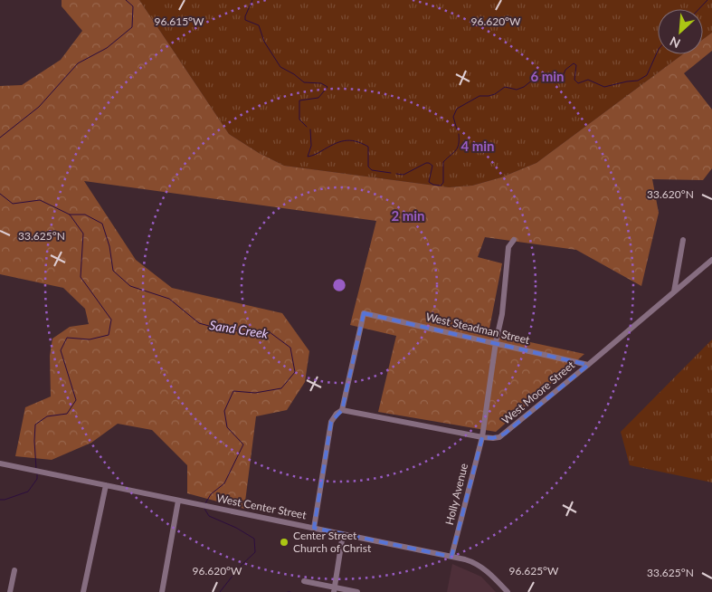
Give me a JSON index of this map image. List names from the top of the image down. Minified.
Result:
{"streets":{"street":["West Steadman Street","West Moore Street","Holly Avenue","West Center Street"]},"crossings":[["West Steadman Street","West Moore Street"],["West Steadman Street","Holly Avenue"],["West Moore Street","Holly Avenue"],["Holly Avenue","West Center Street"]],"water":["Sand Creek"],"places":["Center Street Church of Christ"],"north":"bottom left","coordinates":["96.615°W","96.620°W","33.620°N","33.625°N","96.625°W"],"rings":["6 min","4 min","2 min"]}
